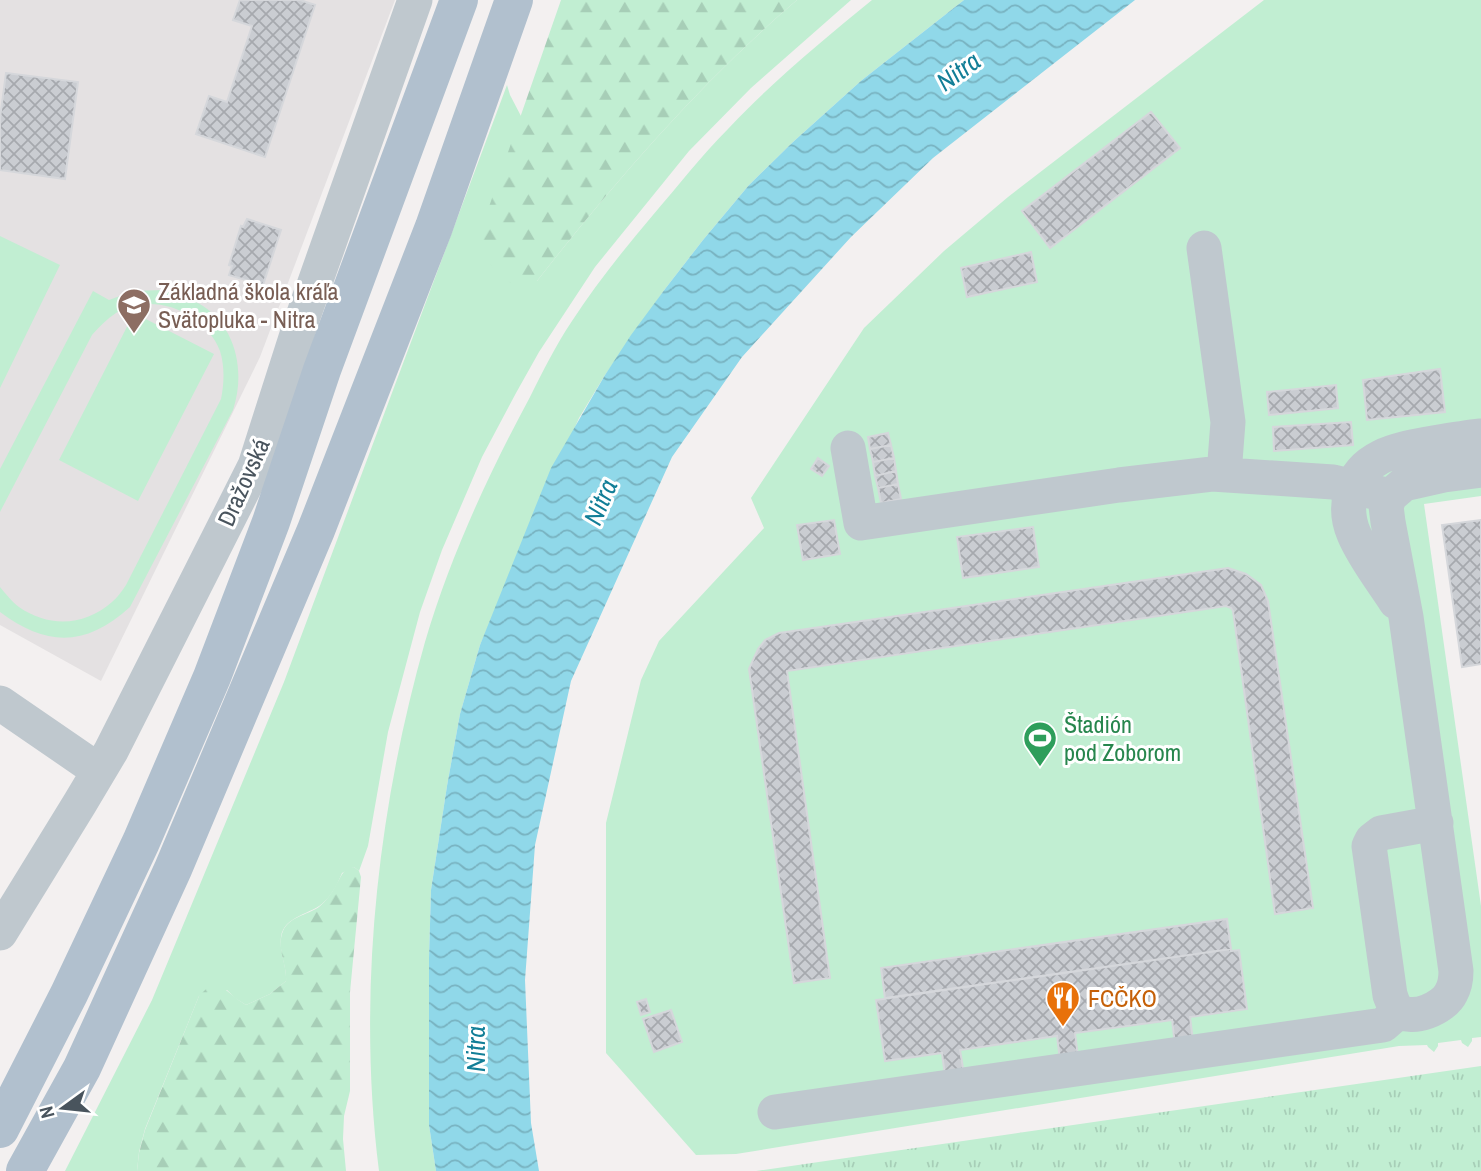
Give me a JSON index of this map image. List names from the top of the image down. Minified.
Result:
{"streets":{"street":["Dražovská"]},"water":["Nitra"],"places":{"school or university":["Základná škola kráľa Svätopluka - Nitra"],"sports":["Štadión pod Zoborom"],"restaurant":["FCČKO"]},"north":"left"}
